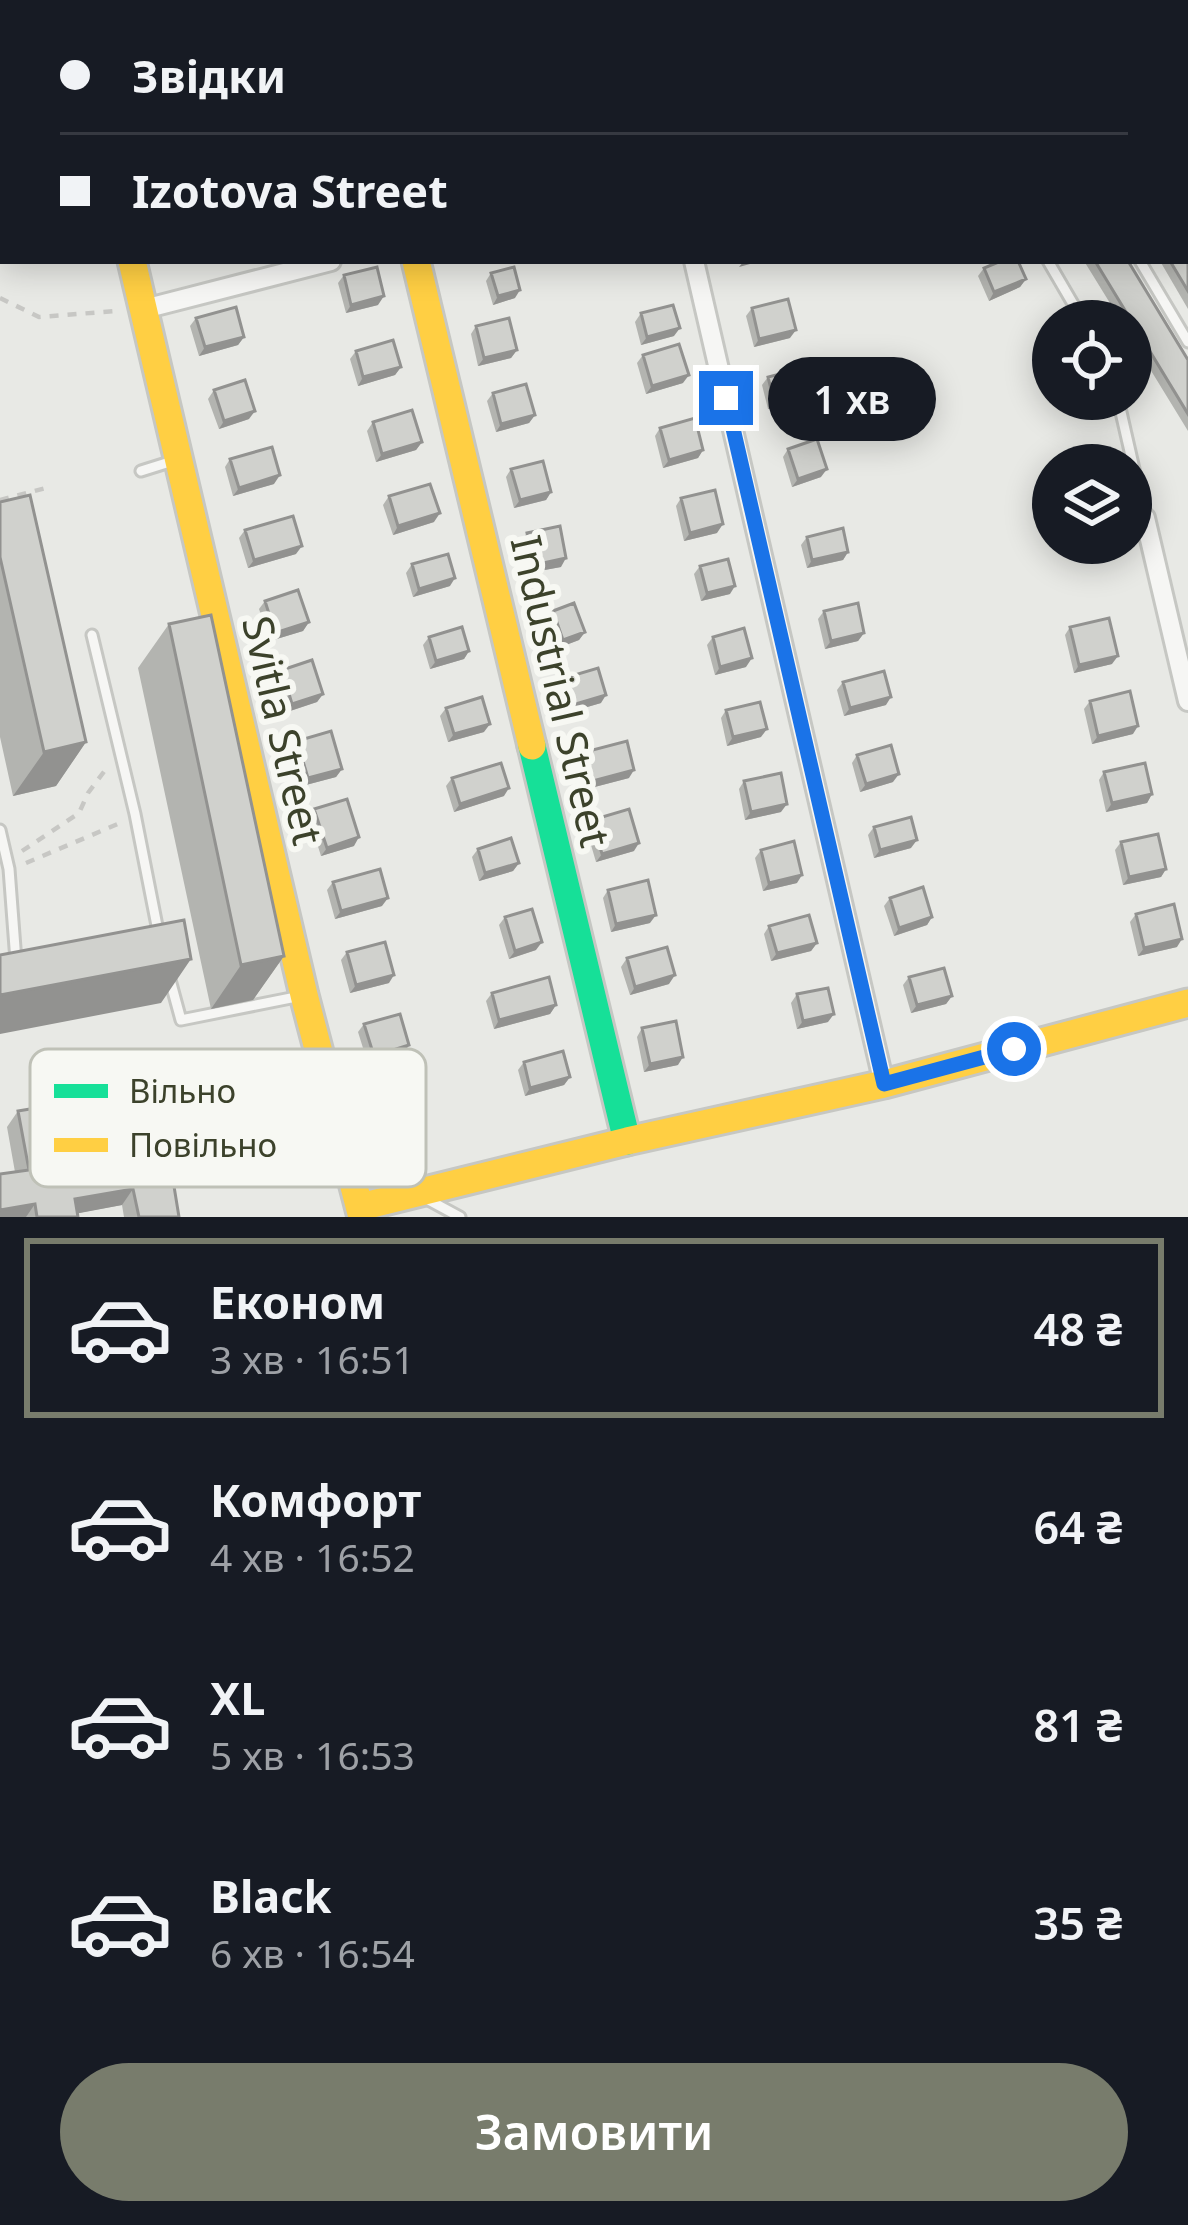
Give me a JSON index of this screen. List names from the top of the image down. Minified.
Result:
{"streets":{"street":["Industrial Street","Svitla Street"]},"legend":["Вільно","Повільно"],"page":{"banner":["Звідки","Izotova Street"],"bubble":"1 хв","list":[{"name":"Економ","note":"3 хв · 16:51","value":"48 ₴"},{"name":"Комфорт","note":"4 хв · 16:52","value":"64 ₴"},{"name":"XL","note":"5 хв · 16:53","value":"81 ₴"},{"name":"Black","note":"6 хв · 16:54","value":"35 ₴"}],"buttons":"Замовити"}}
